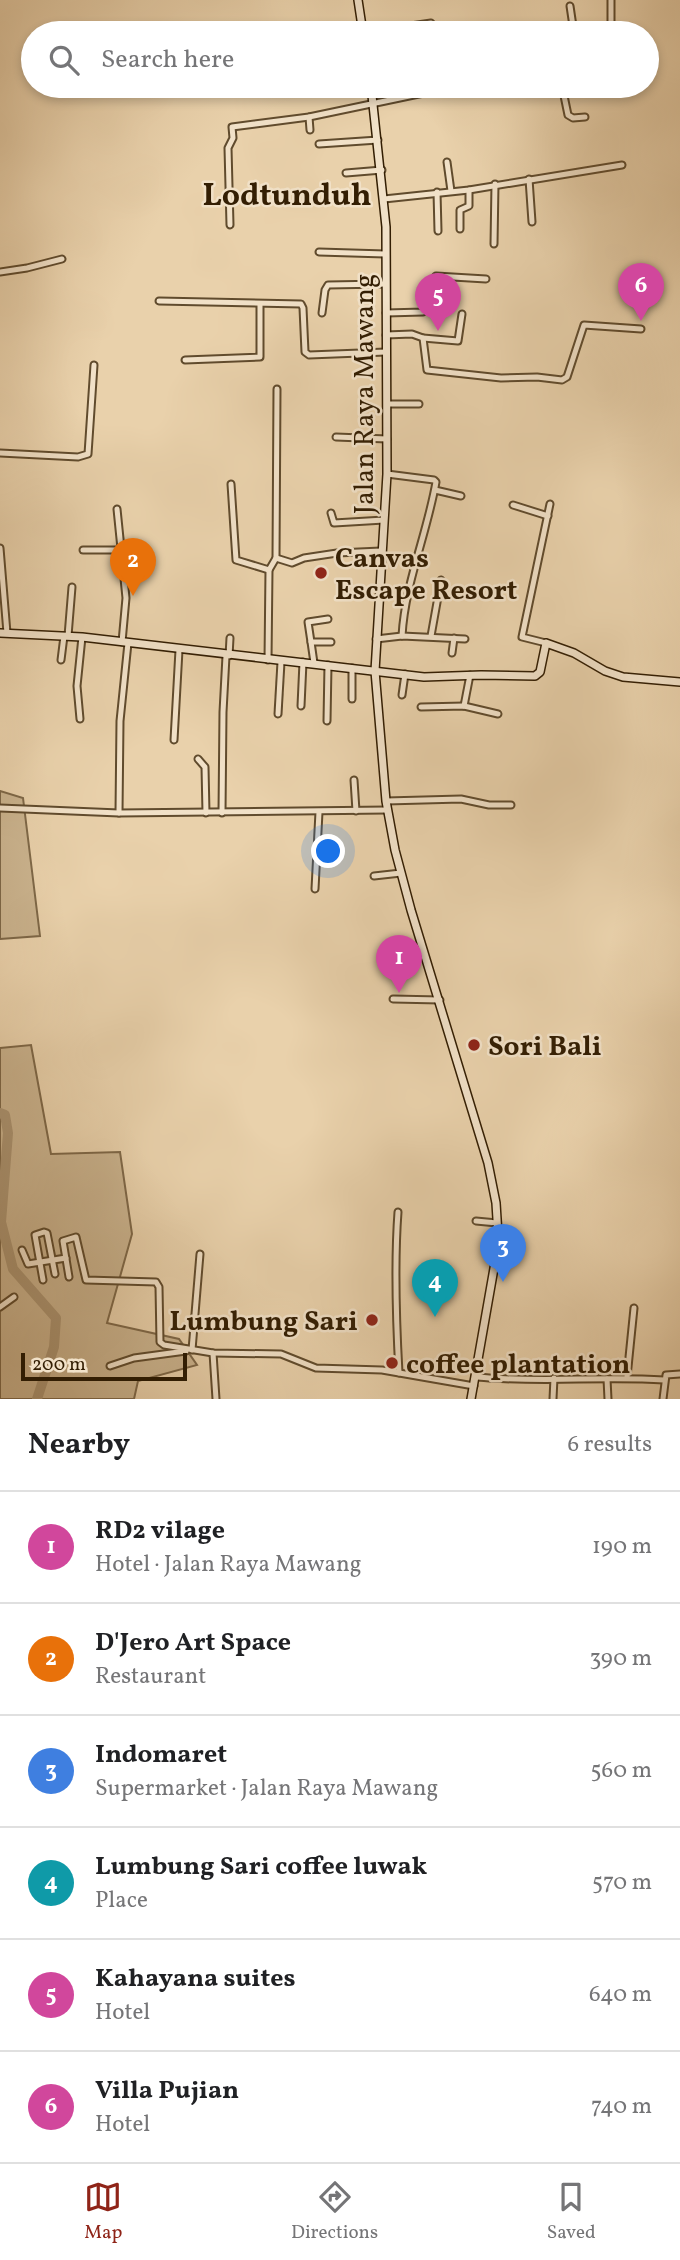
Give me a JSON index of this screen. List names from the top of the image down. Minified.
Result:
{"streets":{"main road":["Jalan Raya Mawang"]},"districts":["Lodtunduh"],"places":["Canvas Escape Resort","Sori Bali","Lumbung Sari","coffee plantation"],"scale_bar":"200 m","page":{"search":"Search here","pins":["6","5","2","1","3","4"],"scale":"200 m","heading":["Nearby","6 results"],"list":[{"mark":"1","name":"RD2 vilage","note":"Hotel · Jalan Raya Mawang","value":"190 m"},{"mark":"2","name":"D'Jero Art Space","note":"Restaurant","value":"390 m"},{"mark":"3","name":"Indomaret","note":"Supermarket · Jalan Raya Mawang","value":"560 m"},{"mark":"4","name":"Lumbung Sari coffee luwak","note":"Place","value":"570 m"},{"mark":"5","name":"Kahayana suites","note":"Hotel","value":"640 m"},{"mark":"6","name":"Villa Pujian","note":"Hotel","value":"740 m"}],"nav":["Map","Directions","Saved"]}}
